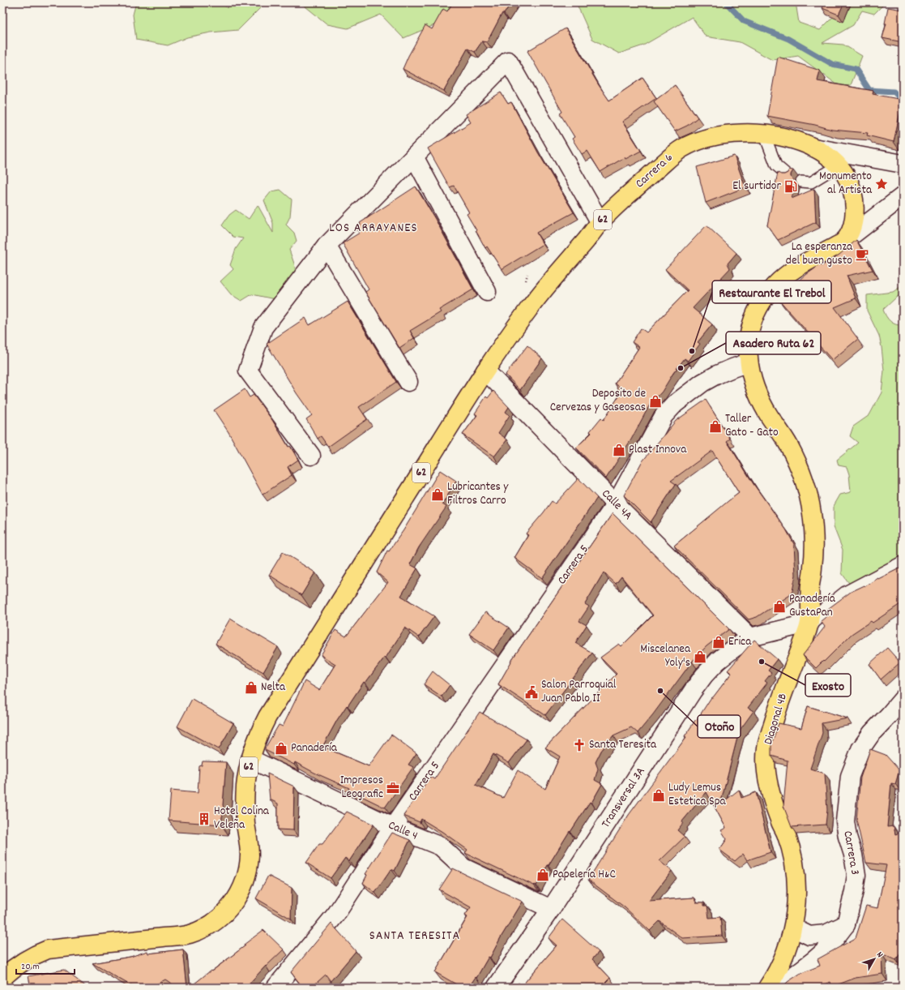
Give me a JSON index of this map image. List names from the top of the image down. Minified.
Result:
{"streets":{"main road":["Carrera 6","62","Diagonal 4B"],"street":["Calle 4A","Carrera 5","Transversal 3A","Calle 4","Carrera 3"]},"crossings":[["Carrera 6","62"],["Carrera 6","Calle 4A"],["62","Calle 4A"],["62","Calle 4"],["Calle 4A","Carrera 5"],["Calle 4A","Transversal 3A"],["Carrera 5","Diagonal 4B"],["Carrera 5","Calle 4"],["Diagonal 4B","Transversal 3A"],["Transversal 3A","Calle 4"]],"districts":["LOS ARRAYANES","SANTA TERESITA"],"places":{"place":["Monumento al Artista"],"fuel station":["El surtidor"],"cafe":["La esperanza del buen gusto"],"other":["Restaurante El Trebol","Asadero Ruta 62","Exosto","Otoño"],"shop":["Deposito de Cervezas y Gaseosas","Taller Gato - Gato","Plast Innova","Lubricantes y Filtros Carro","Panadería GustaPan","Erica","Miscelanea Yoly's","Nelta","Panadería","Ludy Lemus Estetica Spa","Papelería H&C"],"public building":["Salon Parroquial Juan Pablo II"],"church":["Santa Teresita"],"office":["Impresos Leografic"],"building":["Hotel Colina Veleña"]},"scale_bar":"20 m","north":"top right"}
